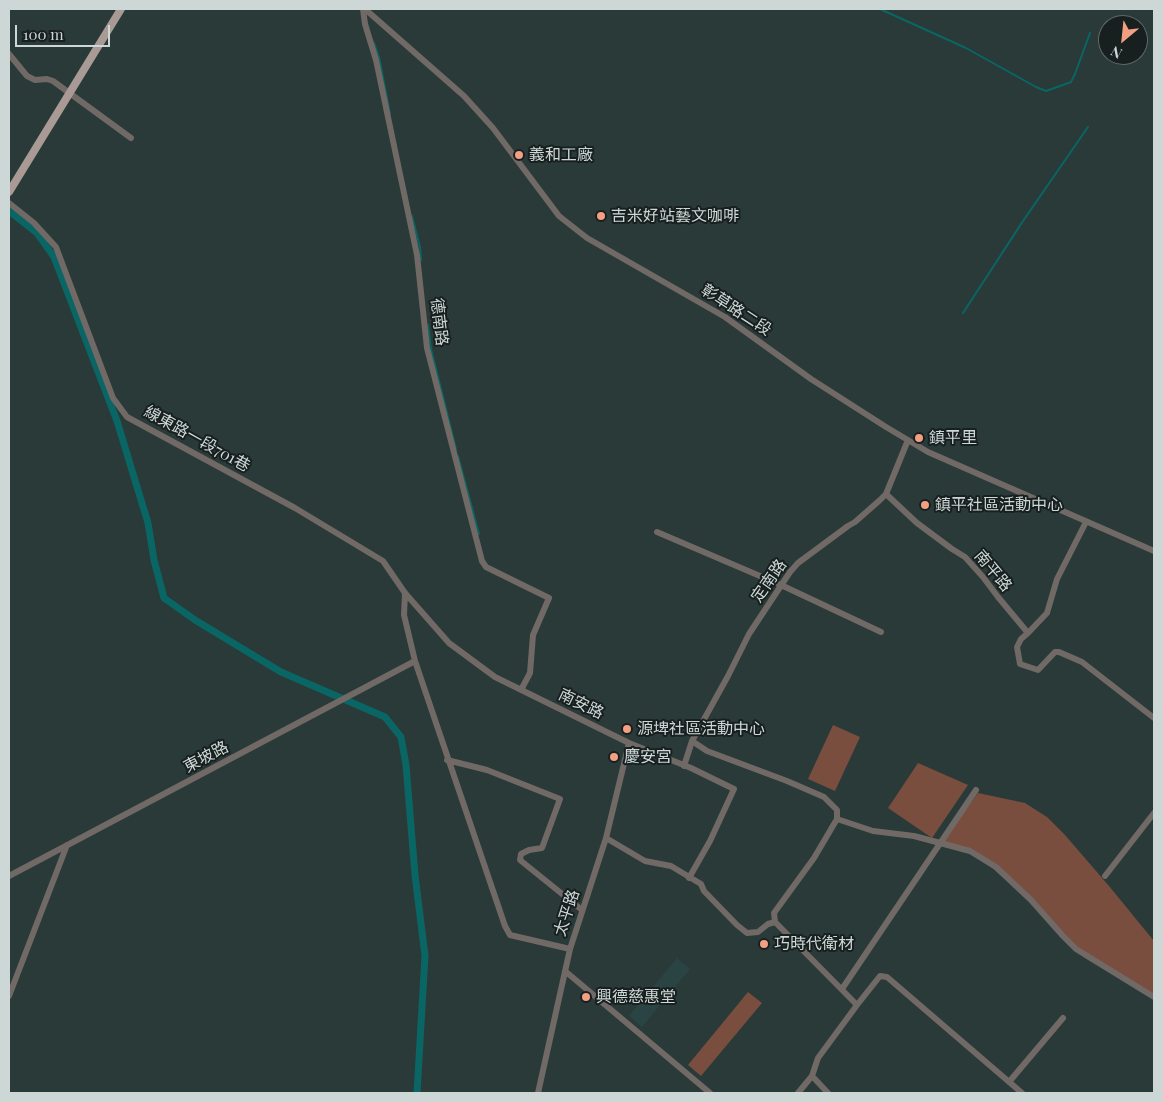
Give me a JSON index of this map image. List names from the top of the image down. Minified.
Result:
{"streets":{"street":["彰草路二段","德南路","線東路一段701巷","南平路","定南路","南安路","東坡路","太平路"]},"crossings":[["彰草路二段","德南路"],["彰草路二段","定南路"],["德南路","線東路一段701巷"],["德南路","南安路"],["線東路一段701巷","南安路"],["南平路","定南路"],["定南路","南安路"],["南安路","太平路"]],"places":["義和工廠","吉米好站藝文咖啡","鎮平里","鎮平社區活動中心","源埤社區活動中心","慶安宮","巧時代衛材","興德慈惠堂"],"scale_bar":"100 m","north":"bottom left"}
